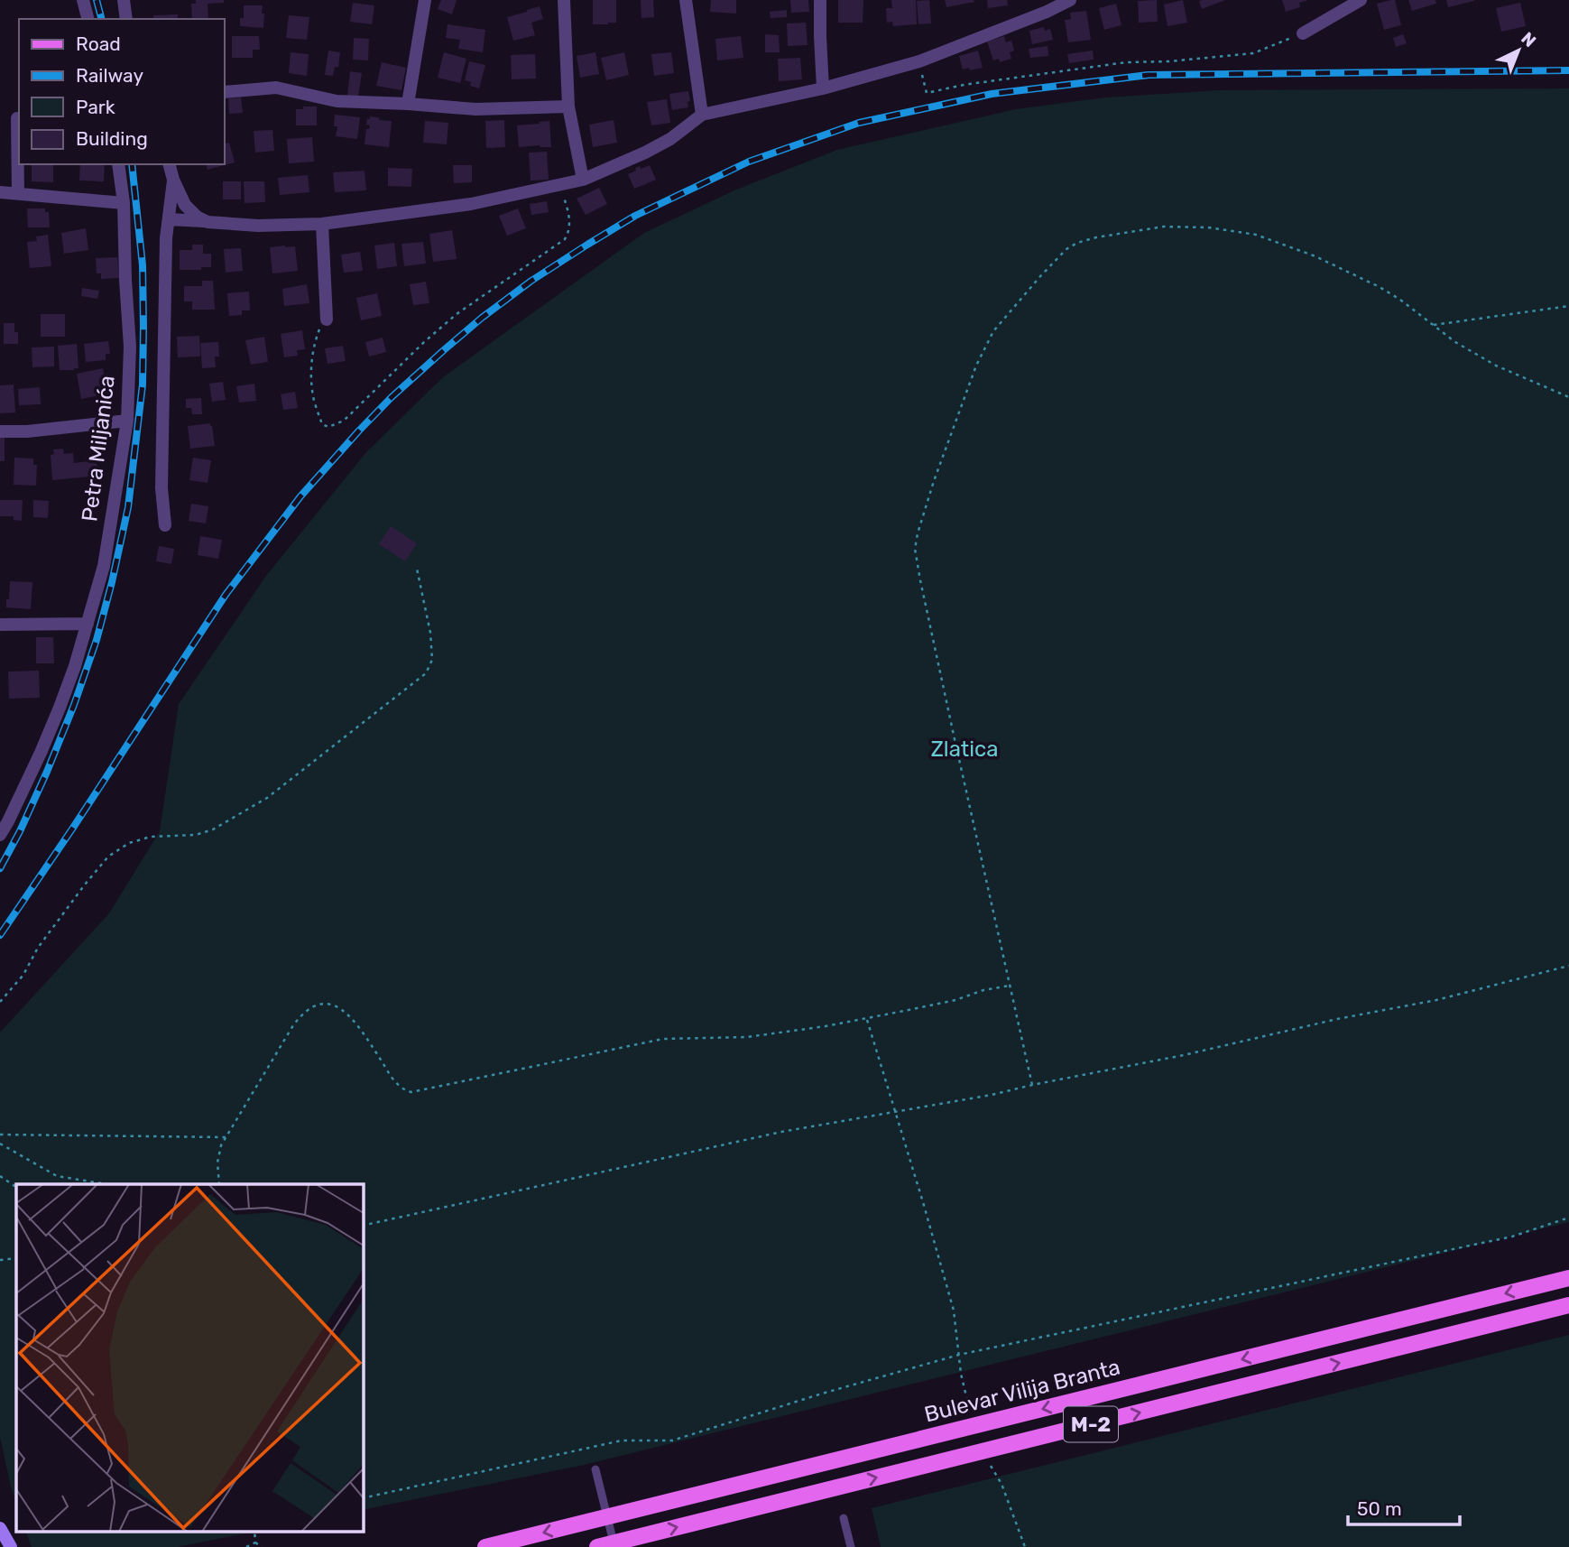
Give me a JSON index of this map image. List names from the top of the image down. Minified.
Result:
{"streets":{"main road":["Bulevar Vilija Branta","M-2"],"street":["Petra Miljanića"]},"parks":["Zlatica"],"legend":["Road","Railway","Park","Building"],"scale_bar":"50 m","north":"top right"}
